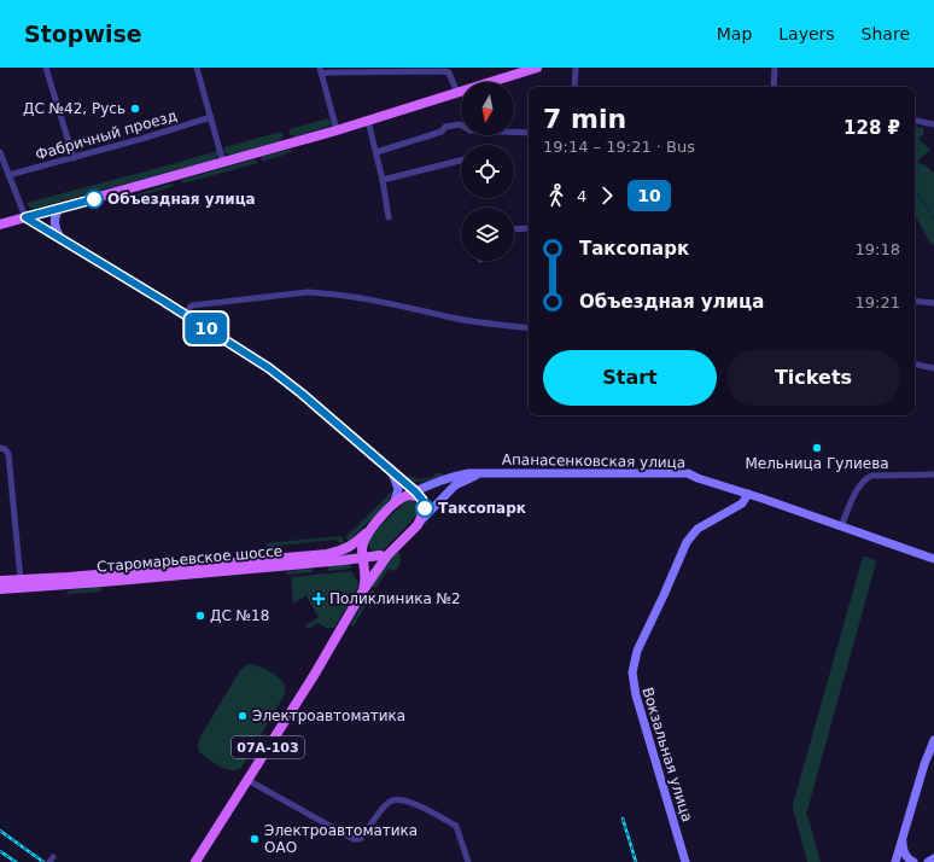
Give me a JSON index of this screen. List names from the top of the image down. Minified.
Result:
{"streets":{"main road":["Апанасенковская улица","Старомарьевское шоссе","07А-103","Вокзальная улица"],"street":["Фабричный проезд"]},"crossings":[["Апанасенковская улица","Вокзальная улица"]],"places":{"other":["ДС №42, Русь","Объездная улица","Мельница Гулиева","Таксопарк","ДС №18","Электроавтоматика","Электроавтоматика ОАО"],"health":["Поликлиника №2"]},"lines":["bus line 10"],"north":"bottom","page":{"header":"Stopwise","nav":["Map","Layers","Share"],"on_map":"10","heading":["7 min","19:14 – 19:21 · Bus","128 ₽"],"legs":["4","10"],"list":[{"name":"Таксопарк","value":"19:18"},{"name":"Объездная улица","value":"19:21"}],"buttons":["Start","Tickets"]}}
